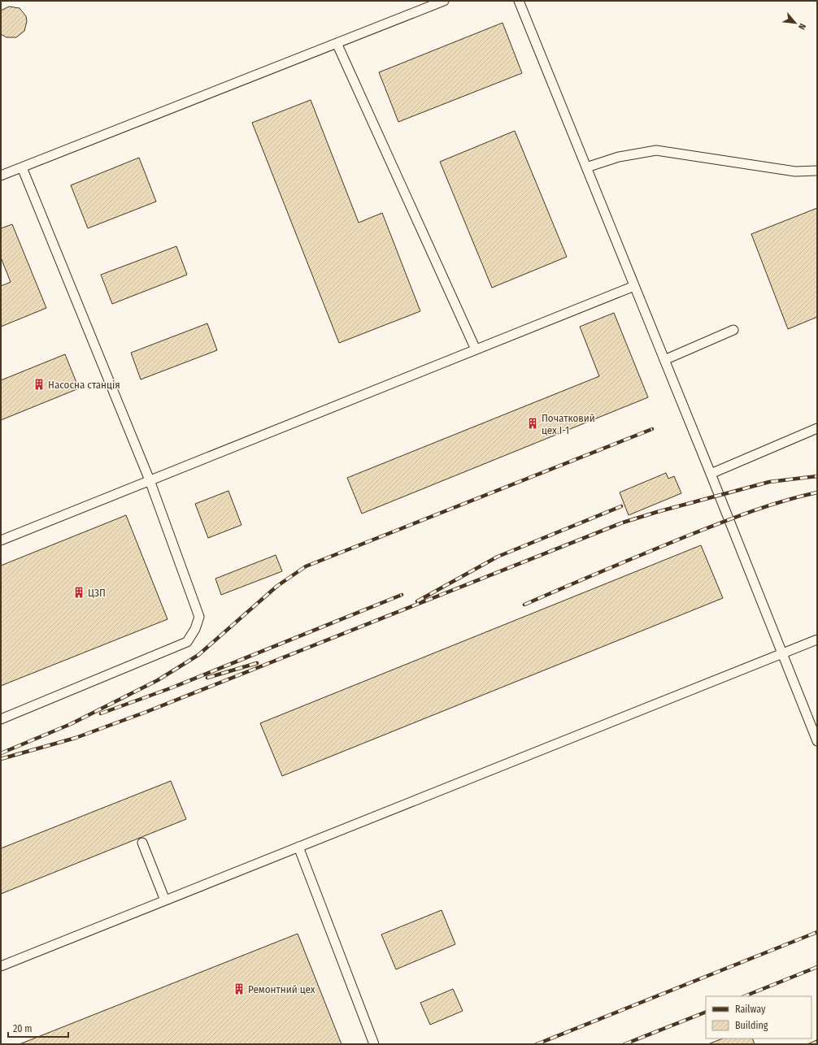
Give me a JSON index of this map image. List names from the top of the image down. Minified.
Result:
{"places":{"building":["Насосна станція","Початковий цех І-1","ЦЗП","Ремонтний цех"]},"legend":["Railway","Building"],"scale_bar":"20 m","north":"bottom right"}
